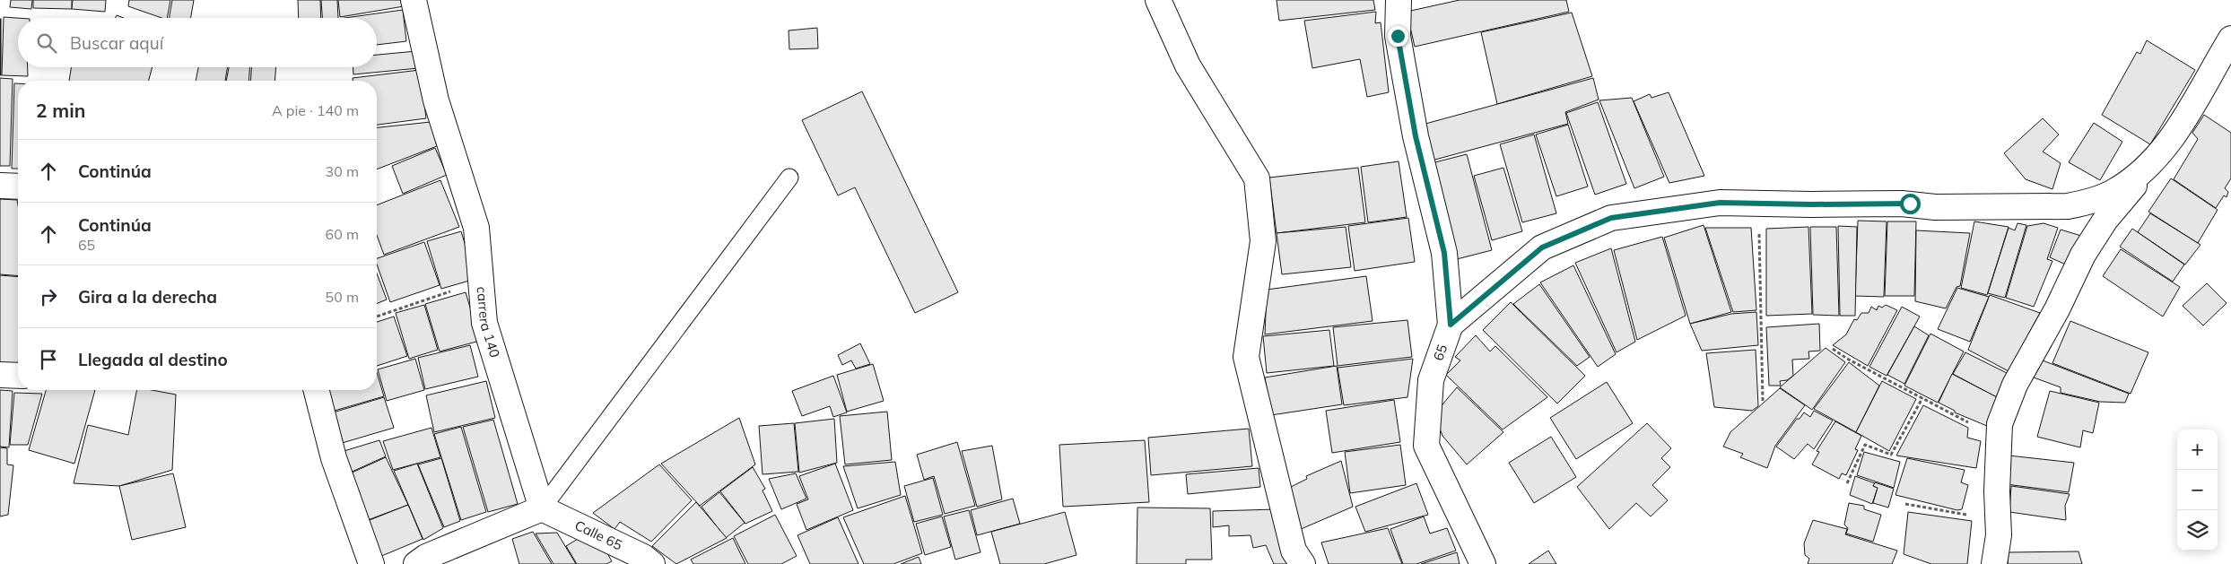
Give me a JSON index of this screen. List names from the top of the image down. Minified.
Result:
{"streets":{"street":["carrera 140","65","Calle 65"]},"crossings":[["carrera 140","Calle 65"]],"page":{"search":"Buscar aquí","heading":["2 min","A pie · 140 m"],"list":[["Continúa","30 m"],["Continúa","65","60 m"],["Gira a la derecha","50 m"],"Llegada al destino"],"map_buttons":["+","−"]}}
